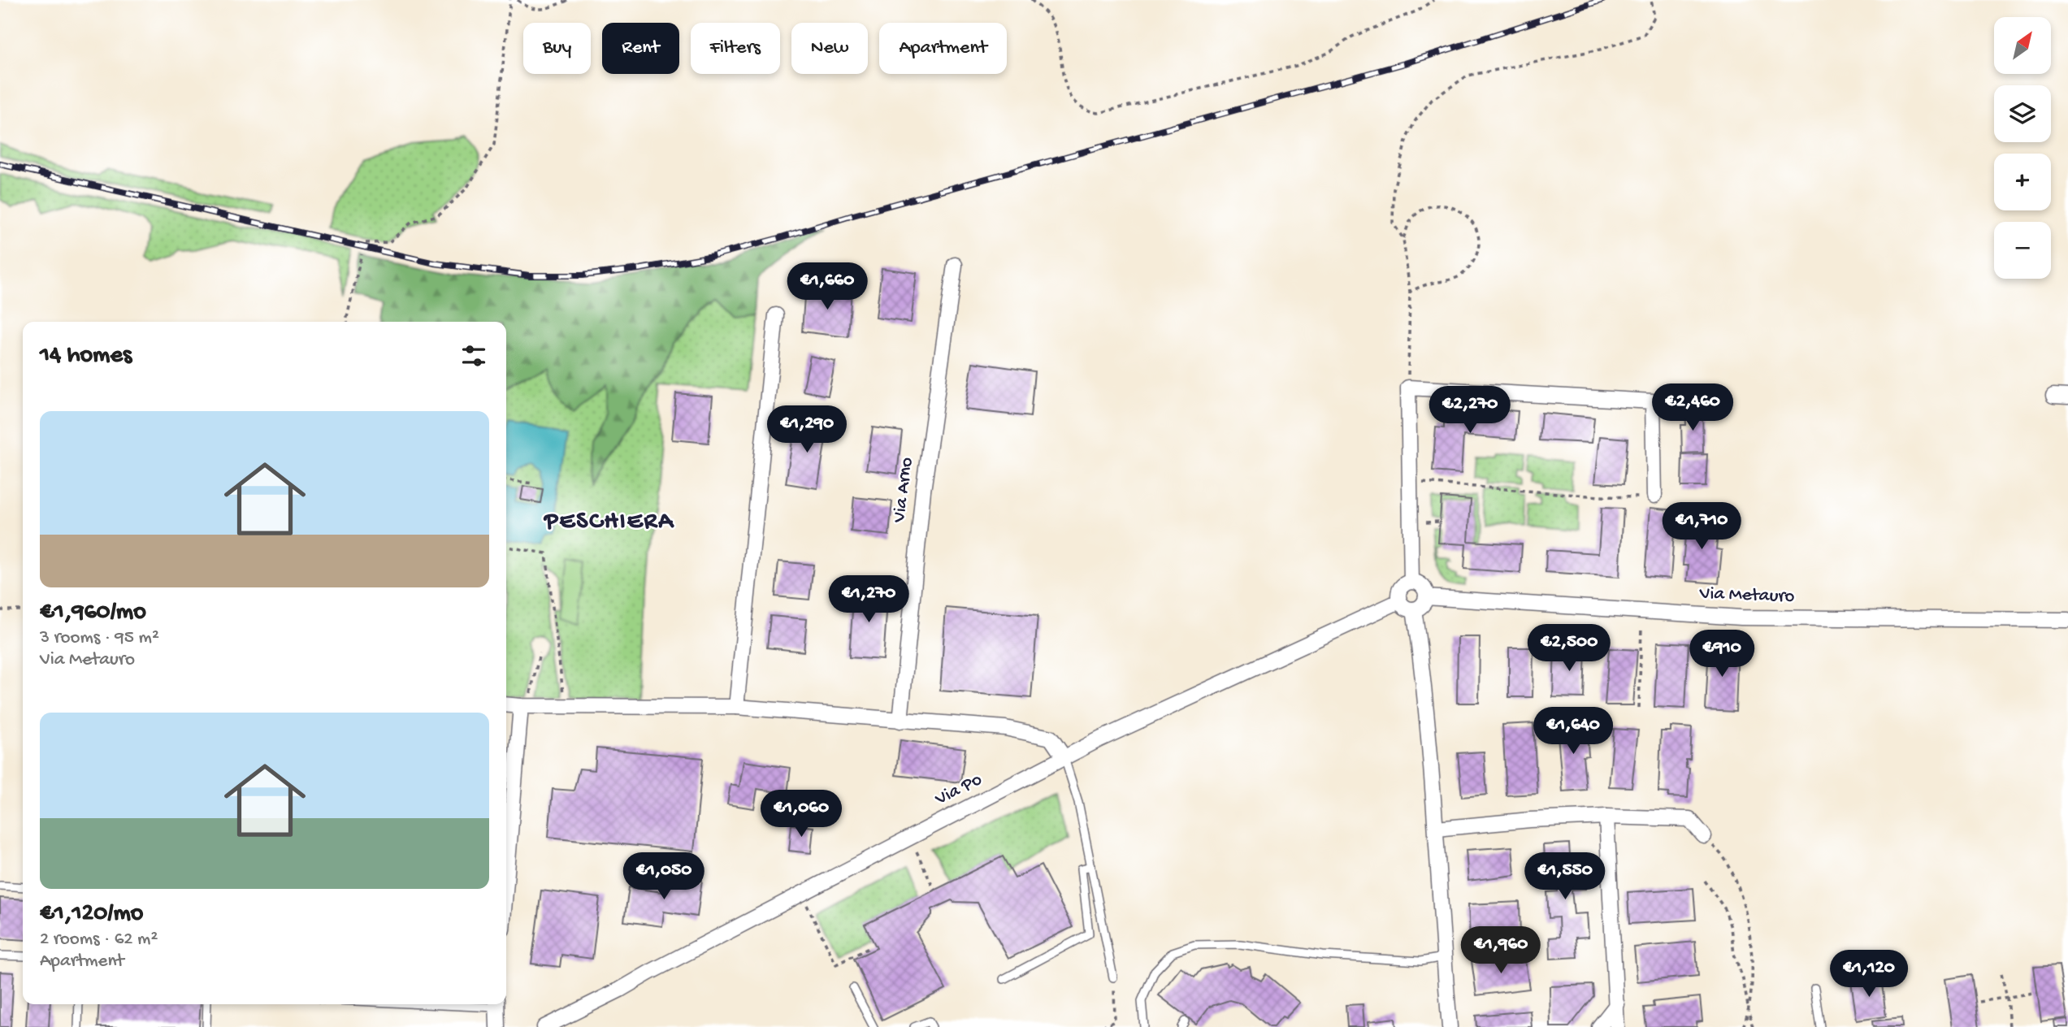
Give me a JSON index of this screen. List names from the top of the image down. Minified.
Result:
{"streets":{"street":["Via Arno","Via Metauro","Via Po"]},"crossings":[["Via Metauro","Via Po"]],"districts":["PESCHIERA"],"north":"top right","page":{"map_buttons":["+","−"],"chip":["Buy","Rent","Filters","New","Apartment"],"price":["€1,660","€2,460","€2,270","€1,290","€1,710","€1,270","€2,500","€910","€1,640","€1,060","€1,050","€1,550","€1,960","€1,120"],"heading":"14 homes","list":[{"name":"€1,960/mo","note":"3 rooms · 95 m² · Via Metauro"},{"name":"€1,120/mo","note":"2 rooms · 62 m² · Apartment"}]}}
